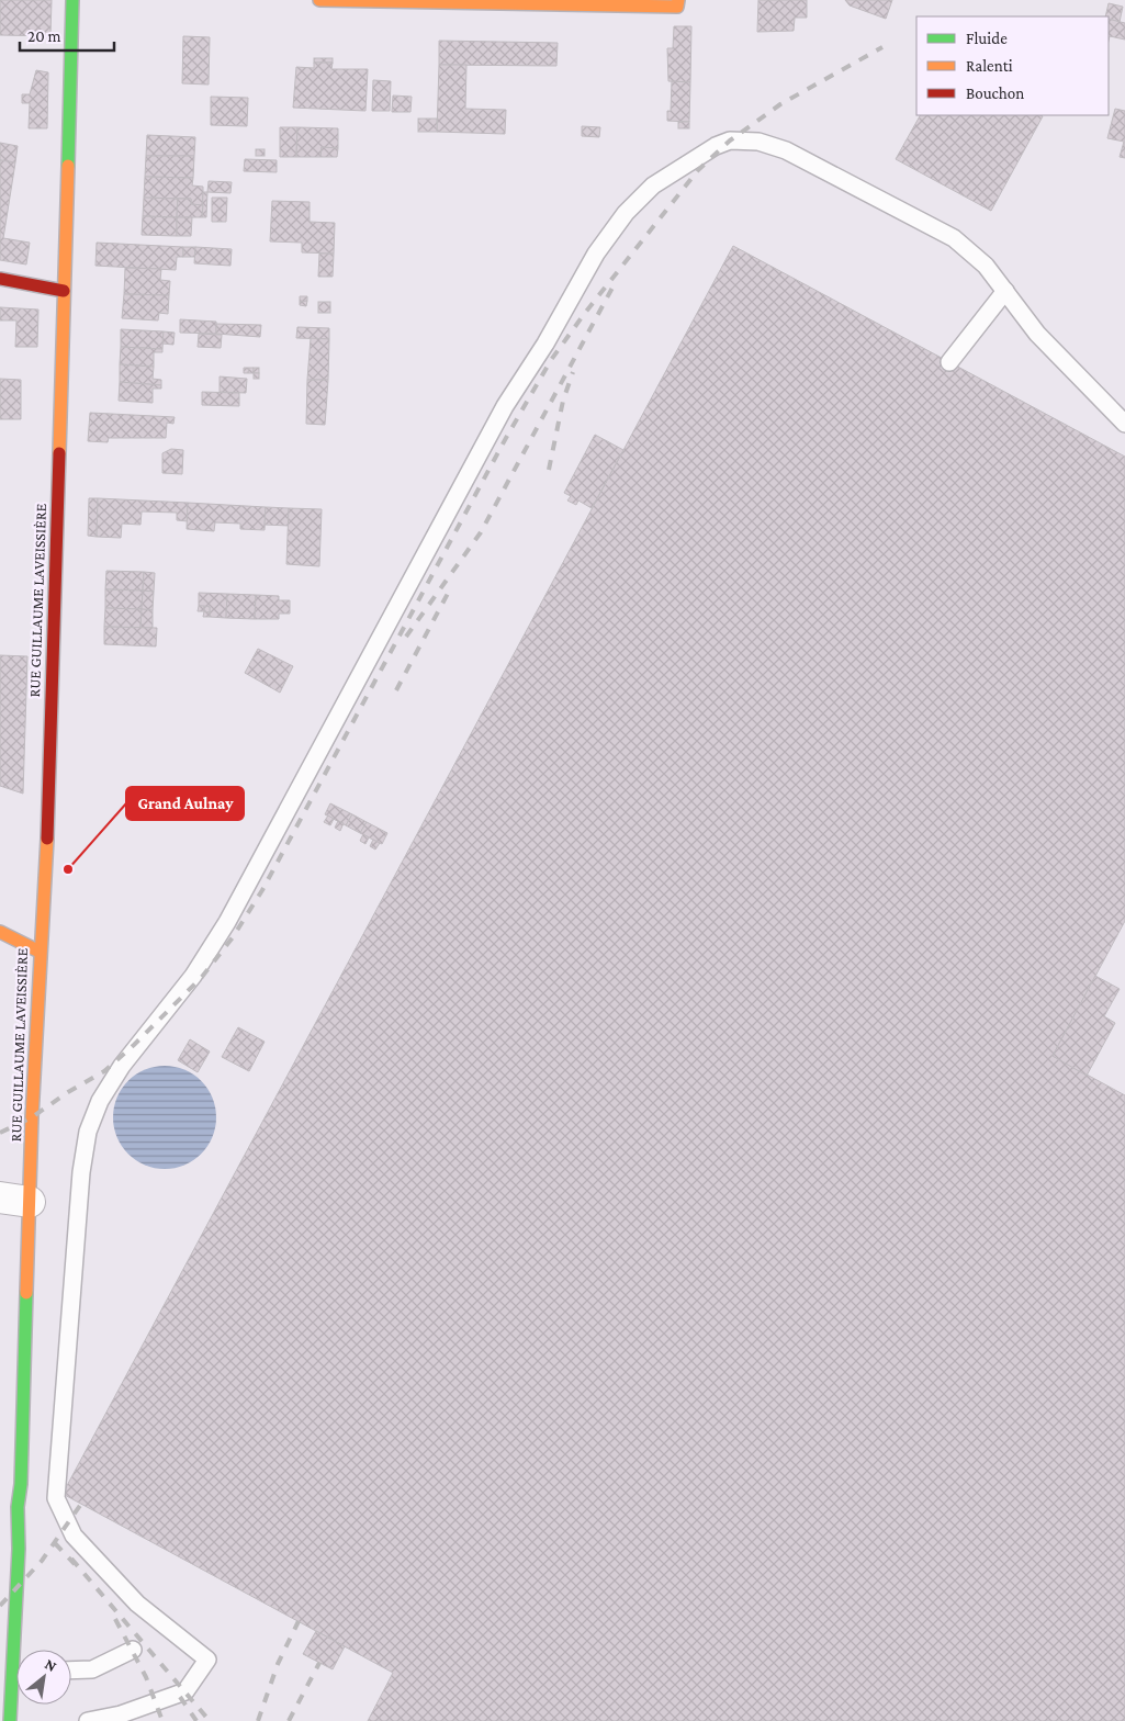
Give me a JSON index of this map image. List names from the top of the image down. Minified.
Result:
{"streets":{"street":["RUE GUILLAUME LAVEISSIÈRE"]},"places":["Grand Aulnay"],"legend":["Fluide","Ralenti","Bouchon"],"scale_bar":"20 m","north":"top right"}
